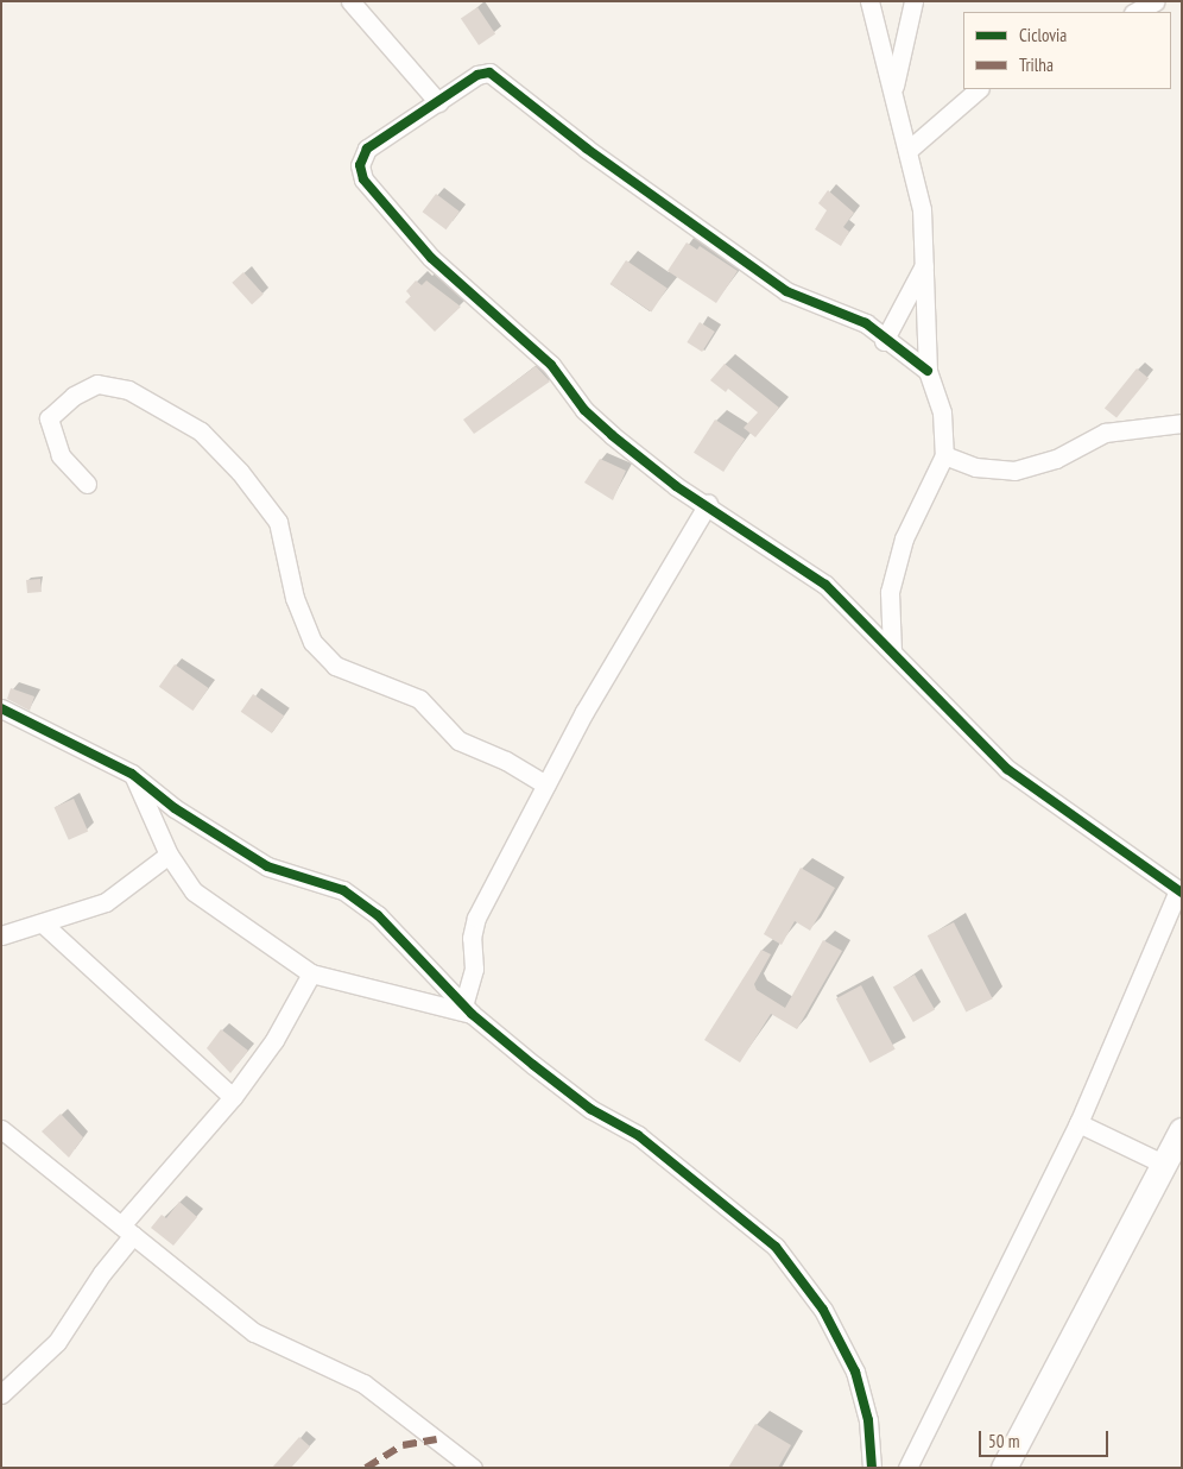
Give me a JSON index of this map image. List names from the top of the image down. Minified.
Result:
{"legend":["Ciclovia","Trilha"],"scale_bar":"50 m"}
